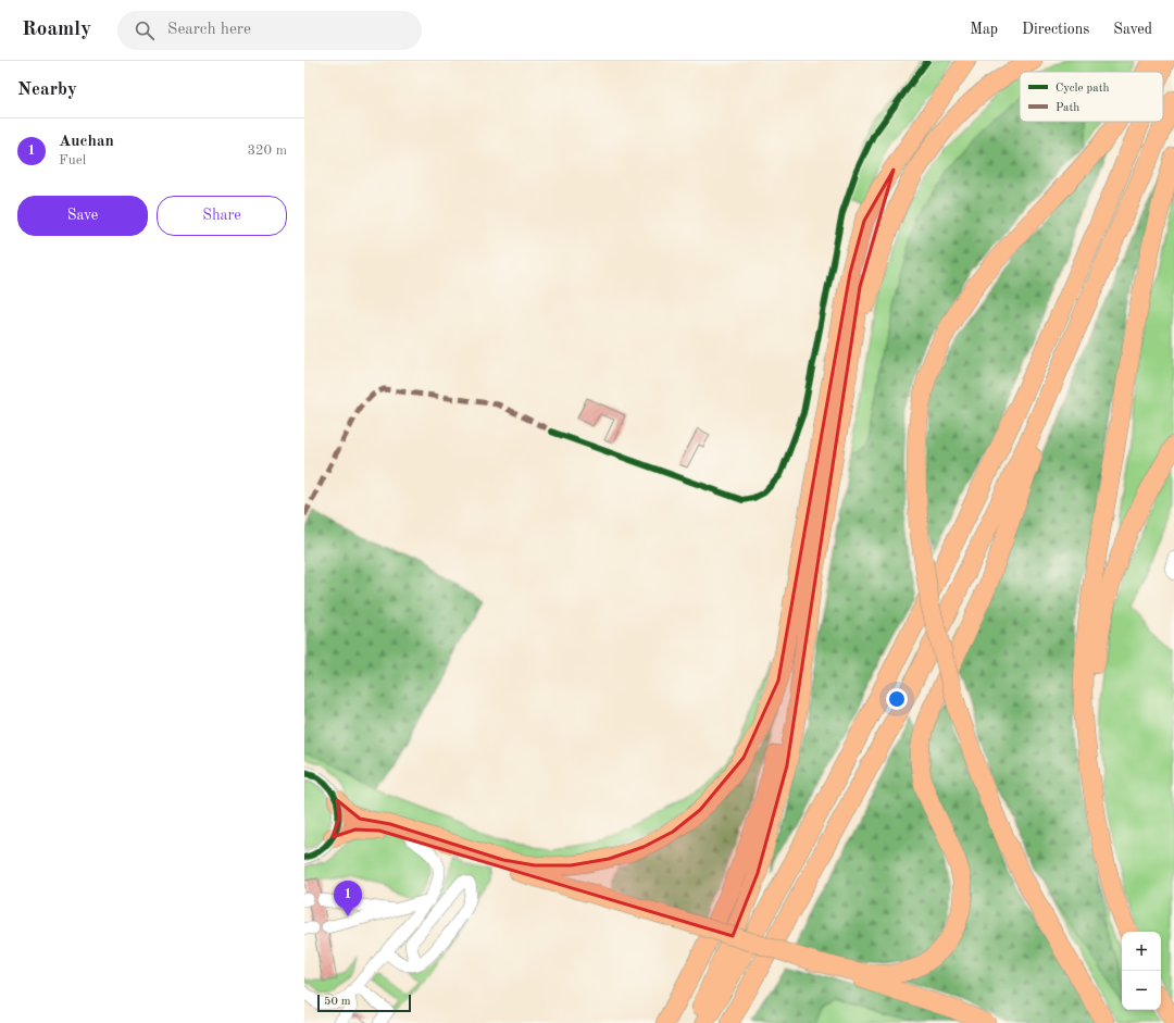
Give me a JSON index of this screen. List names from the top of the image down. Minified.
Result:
{"legend":["Cycle path","Path"],"scale_bar":"50 m","page":{"header":"Roamly","search":"Search here","nav":["Map","Directions","Saved"],"heading":"Nearby","list":[{"mark":"1","name":"Auchan","note":"Fuel","value":"320 m"}],"buttons":["Save","Share"],"pins":"1","map_buttons":["+","−"],"scale":"50 m"}}
